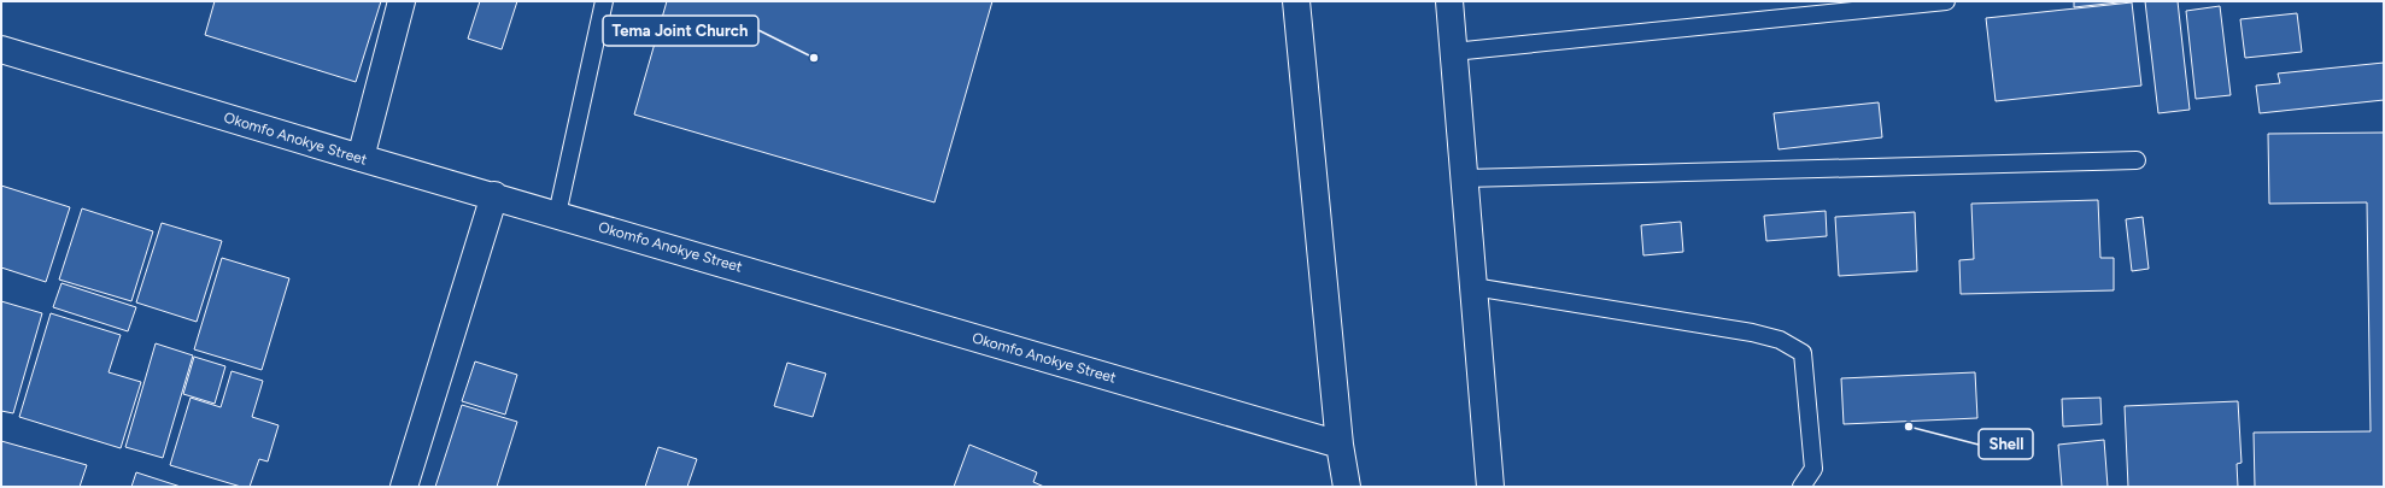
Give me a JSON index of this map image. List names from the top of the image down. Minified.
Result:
{"streets":{"street":["Okomfo Anokye Street"]},"places":["Tema Joint Church","Shell"]}
